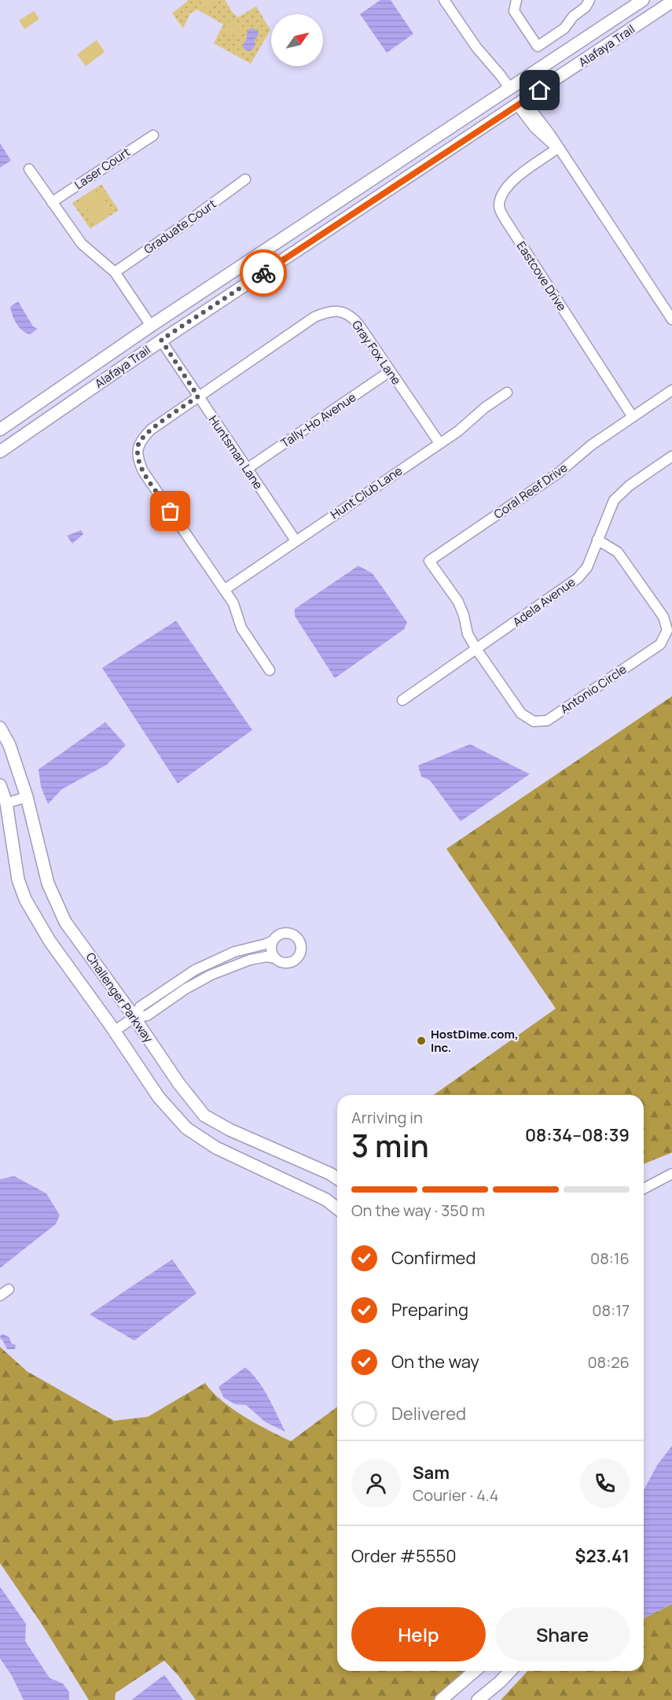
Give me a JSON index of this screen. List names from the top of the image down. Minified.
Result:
{"streets":{"main road":["Alafaya Trail","Challenger Parkway"],"street":["Laser Court","Graduate Court","Eastcove Drive","Gray Fox Lane","Tally-Ho Avenue","Huntsman Lane","Coral Reef Drive","Hunt Club Lane","Adela Avenue","Antonio Circle"]},"crossings":[["Alafaya Trail","Huntsman Lane"],["Eastcove Drive","Coral Reef Drive"],["Gray Fox Lane","Tally-Ho Avenue"],["Gray Fox Lane","Huntsman Lane"],["Gray Fox Lane","Hunt Club Lane"],["Tally-Ho Avenue","Huntsman Lane"],["Huntsman Lane","Hunt Club Lane"],["Coral Reef Drive","Antonio Circle"],["Adela Avenue","Antonio Circle"]],"places":["HostDime.com, Inc."],"north":"top right","page":{"heading":["3 min","Arriving in","08:34–08:39"],"panel":["Sam","Courier · 4.4","Order #5550","$23.41"],"bar":"On the way · 350 m","list":[["Confirmed","08:16"],["Preparing","08:17"],["On the way","08:26"],"Delivered"],"buttons":["Help","Share"]}}
